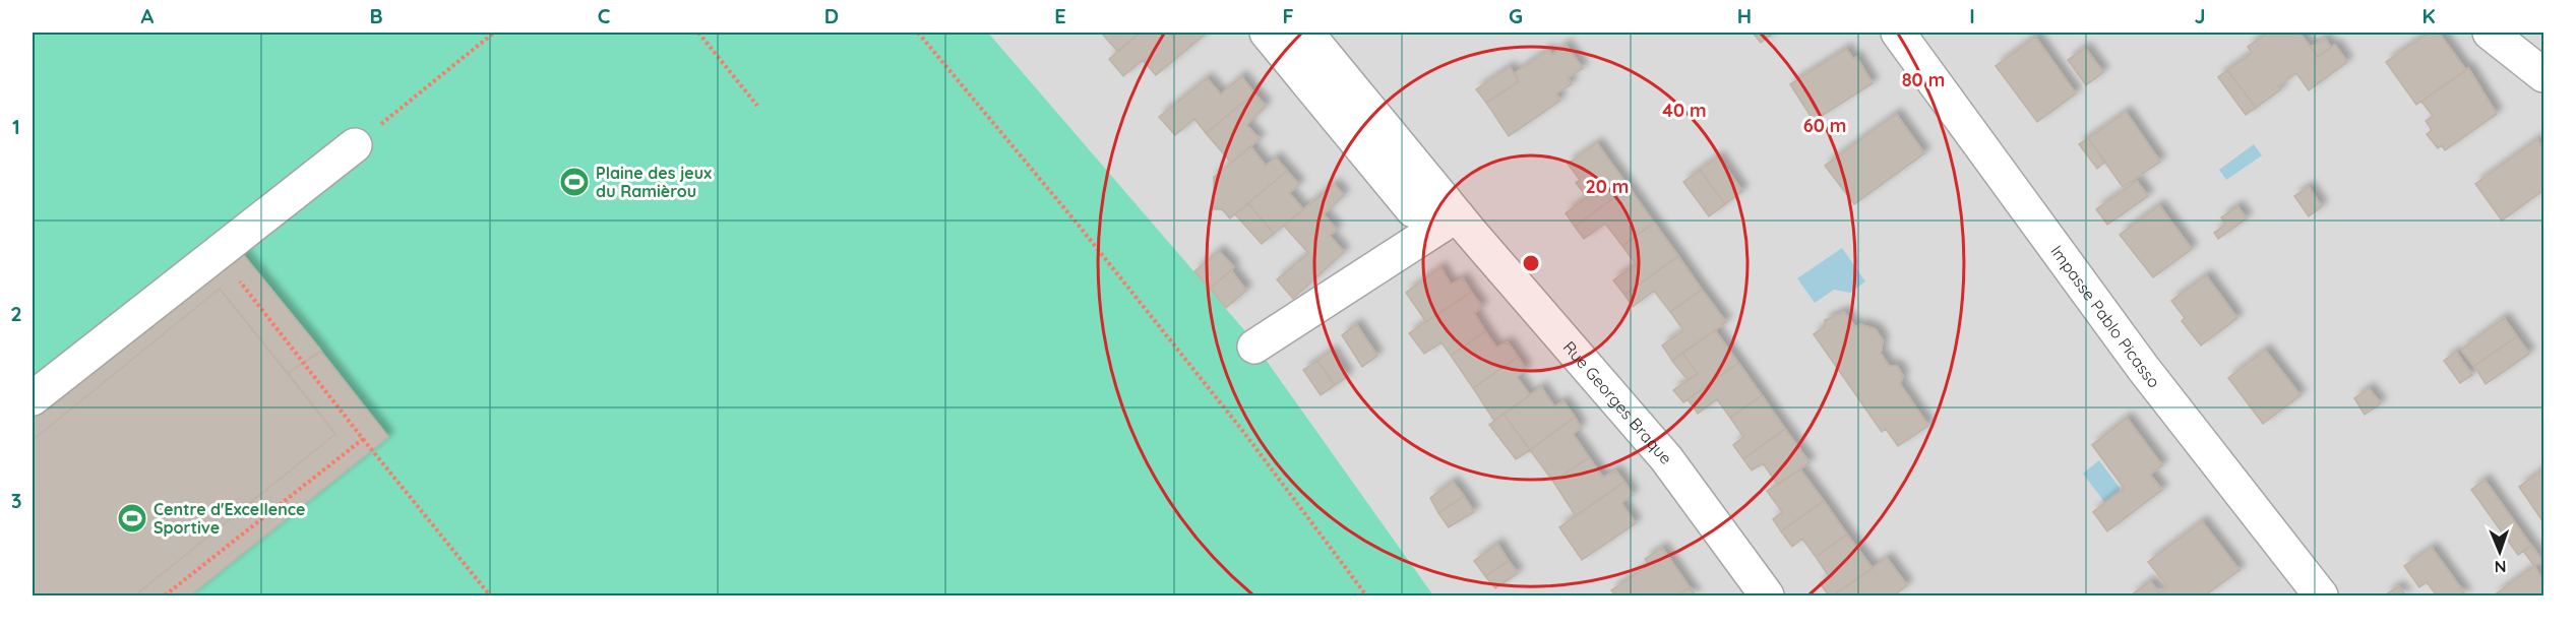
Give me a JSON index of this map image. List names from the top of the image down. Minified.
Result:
{"streets":{"street":["Impasse Pablo Picasso","Rue Georges Braque"]},"places":{"sports":["Plaine des jeux du Ramièrou","Centre d'Excellence Sportive"]},"north":"bottom","grid":{"columns":["A","B","C","D","E","F","G","H","I","J","K"],"rows":["1","2","3"]},"rings":["80 m","40 m","60 m","20 m"]}
